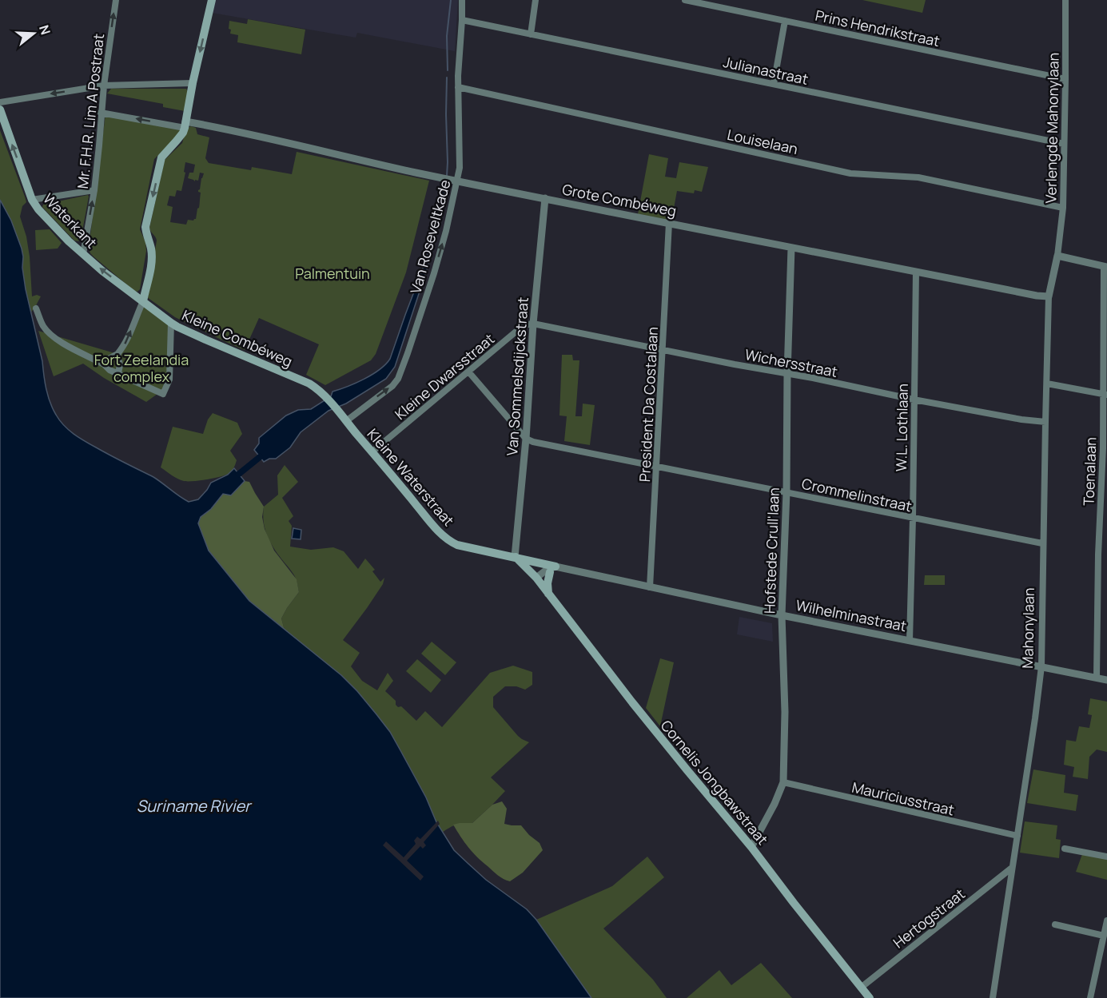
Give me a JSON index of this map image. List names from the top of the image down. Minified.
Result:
{"streets":{"main road":["Waterkant","Kleine Combéweg","Kleine Waterstraat","Cornelis Jongbawstraat"],"street":["Prins Hendrikstraat","Julianastraat","Mr. F.H.R. Lim A Postraat","Verlengde Mahonylaan","Louiselaan","Grote Combéweg","Van Roseveltkade","Wichersstraat","Kleine Dwarsstraat","Van Sommelsdijckstraat","President Da Costalaan","W.L. Lothlaan","Toenalaan","Crommelinstraat","Hofstede Crull'laan","Wilhelminastraat","Mahonylaan","Mauriciusstraat","Hertogstraat"]},"crossings":[["Prins Hendrikstraat","Verlengde Mahonylaan"],["Julianastraat","Verlengde Mahonylaan"],["Julianastraat","Van Roseveltkade"],["Mr. F.H.R. Lim A Postraat","Waterkant"],["Verlengde Mahonylaan","Louiselaan"],["Verlengde Mahonylaan","Mahonylaan"],["Louiselaan","Van Roseveltkade"],["Grote Combéweg","Van Roseveltkade"],["Grote Combéweg","Van Sommelsdijckstraat"],["Grote Combéweg","President Da Costalaan"],["Grote Combéweg","W.L. Lothlaan"],["Grote Combéweg","Hofstede Crull'laan"],["Grote Combéweg","Mahonylaan"],["Waterkant","Kleine Combéweg"],["Van Roseveltkade","Kleine Waterstraat"],["Kleine Combéweg","Kleine Waterstraat"],["Wichersstraat","Kleine Dwarsstraat"],["Wichersstraat","Van Sommelsdijckstraat"],["Wichersstraat","President Da Costalaan"],["Wichersstraat","W.L. Lothlaan"],["Wichersstraat","Hofstede Crull'laan"],["Wichersstraat","Mahonylaan"],["Kleine Dwarsstraat","Van Sommelsdijckstraat"],["Kleine Dwarsstraat","Kleine Waterstraat"],["Van Sommelsdijckstraat","Kleine Waterstraat"],["Van Sommelsdijckstraat","Crommelinstraat"],["President Da Costalaan","Crommelinstraat"],["President Da Costalaan","Wilhelminastraat"],["W.L. Lothlaan","Crommelinstraat"],["W.L. Lothlaan","Wilhelminastraat"],["Toenalaan","Wilhelminastraat"],["Kleine Waterstraat","Wilhelminastraat"],["Crommelinstraat","Hofstede Crull'laan"],["Crommelinstraat","Mahonylaan"],["Hofstede Crull'laan","Wilhelminastraat"],["Hofstede Crull'laan","Cornelis Jongbawstraat"],["Hofstede Crull'laan","Mauriciusstraat"],["Wilhelminastraat","Mahonylaan"],["Mahonylaan","Mauriciusstraat"],["Mahonylaan","Hertogstraat"],["Cornelis Jongbawstraat","Hertogstraat"]],"one_way":["Mr. F.H.R. Lim A Postraat","Waterkant","Van Roseveltkade"],"water":["Suriname Rivier"],"parks":["Palmentuin","Fort Zeelandia complex"],"north":"right"}
